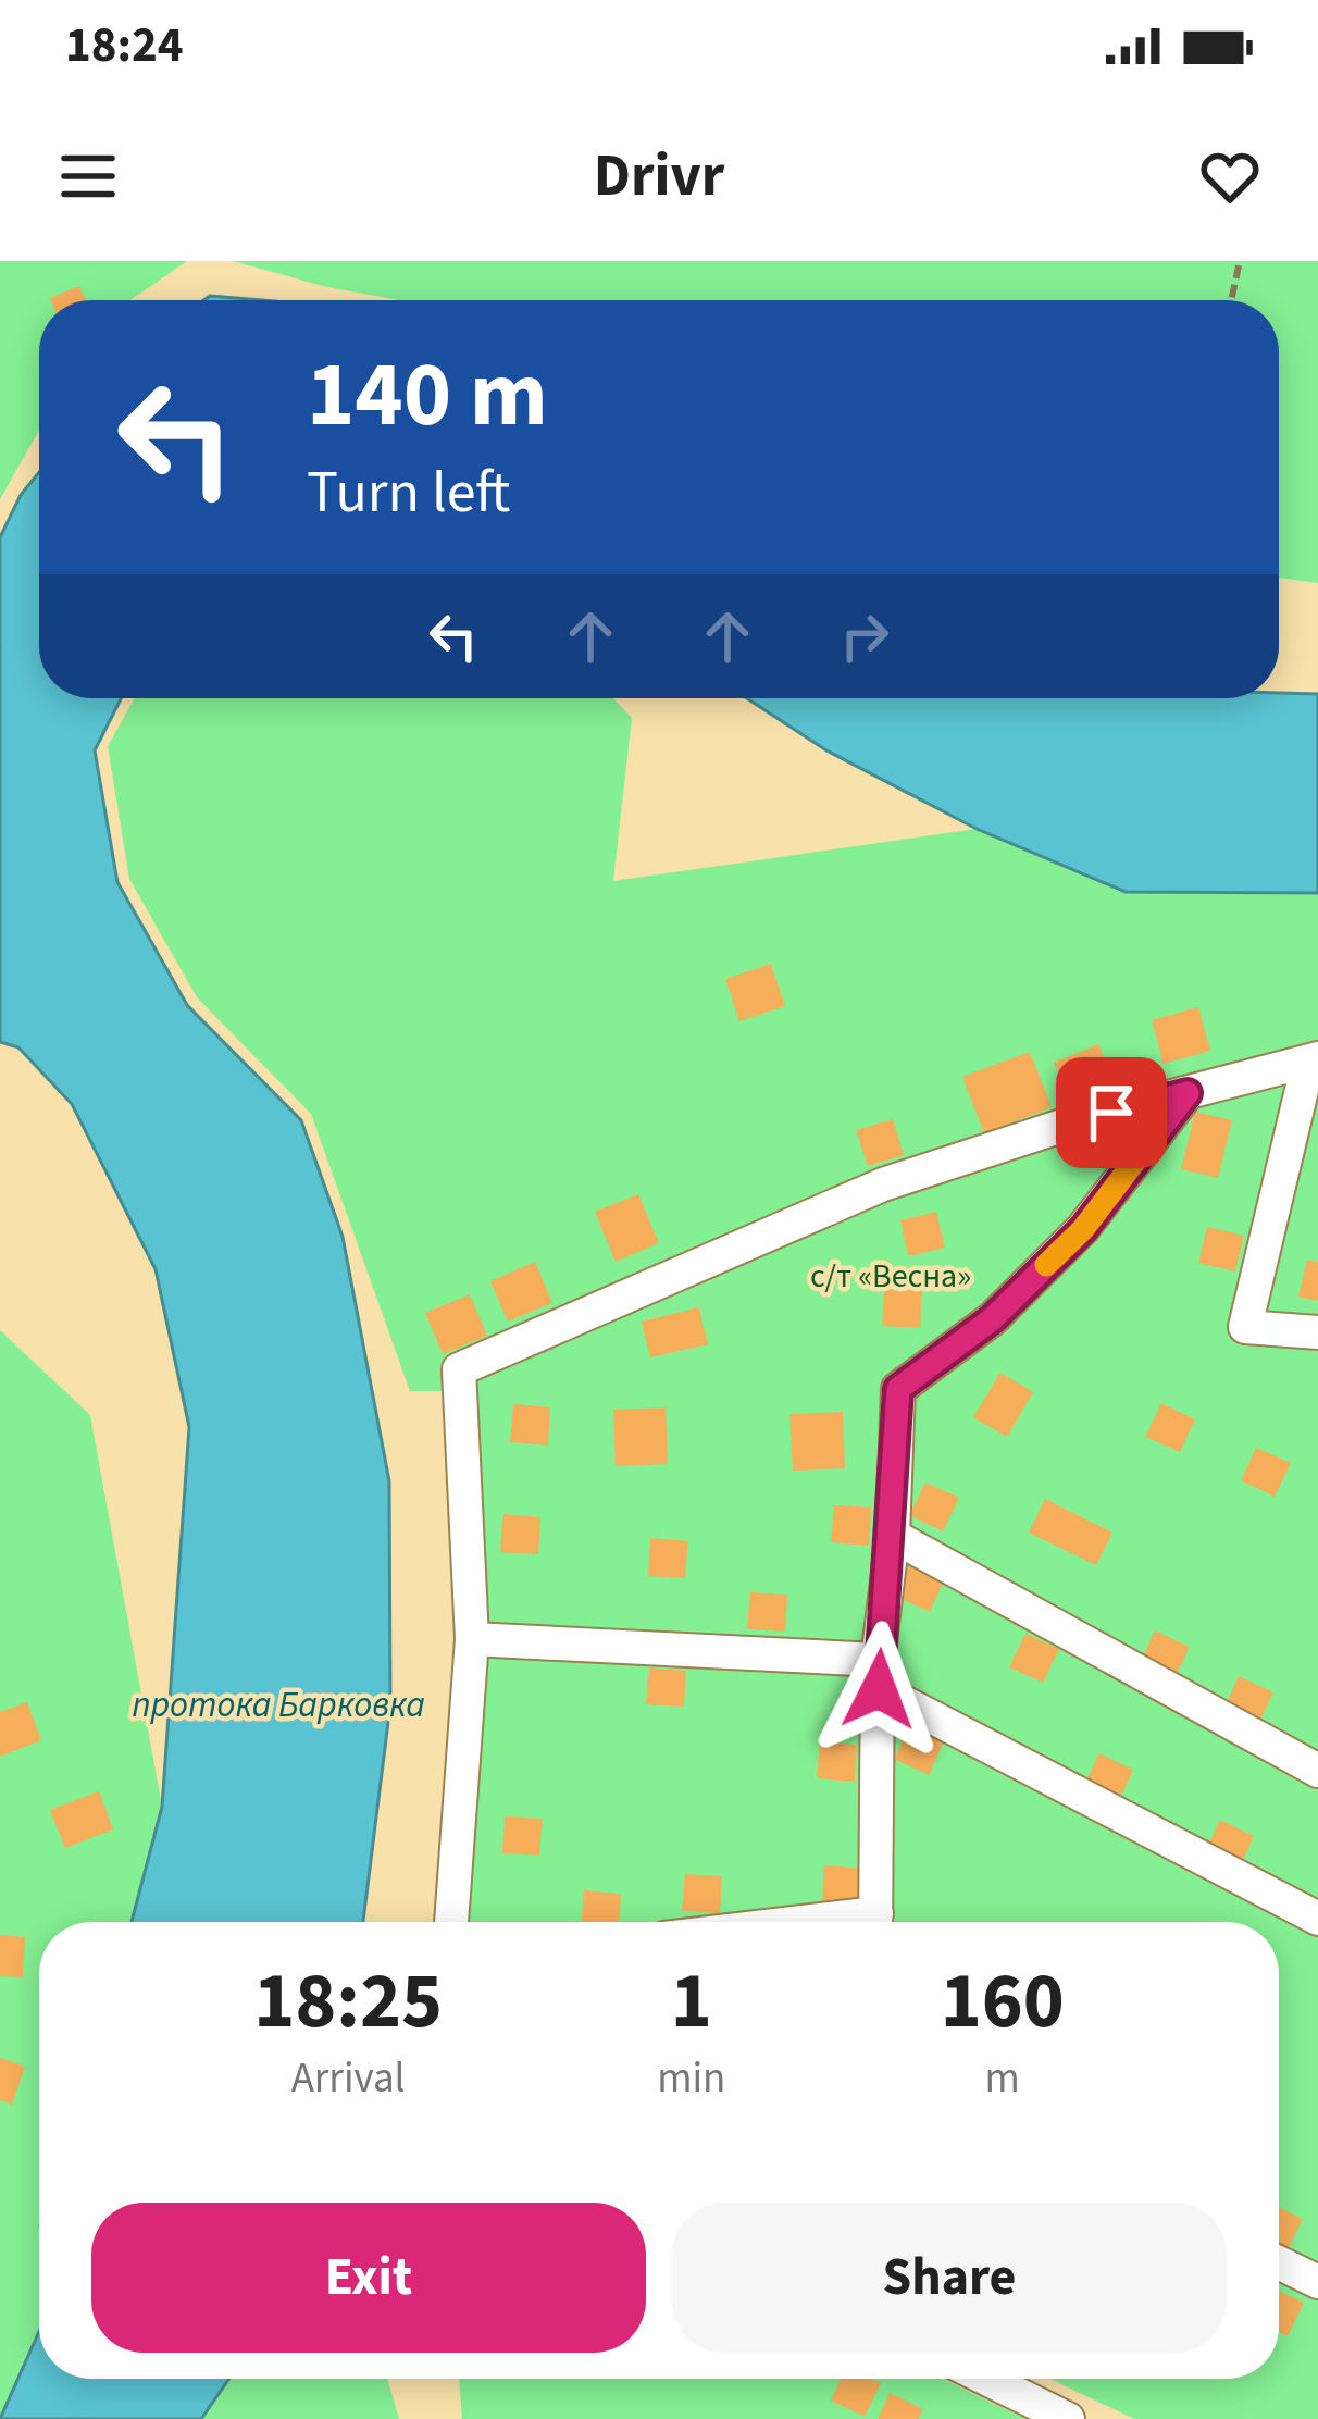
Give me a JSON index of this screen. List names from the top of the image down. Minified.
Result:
{"water":["протока Барковка"],"parks":["с/т «Весна»"],"page":{"status":"18:24","header":"Drivr","turn":["140 m","Turn left"],"eta":["18:25","Arrival","1","min","160","m"],"buttons":["Exit","Share"]}}
